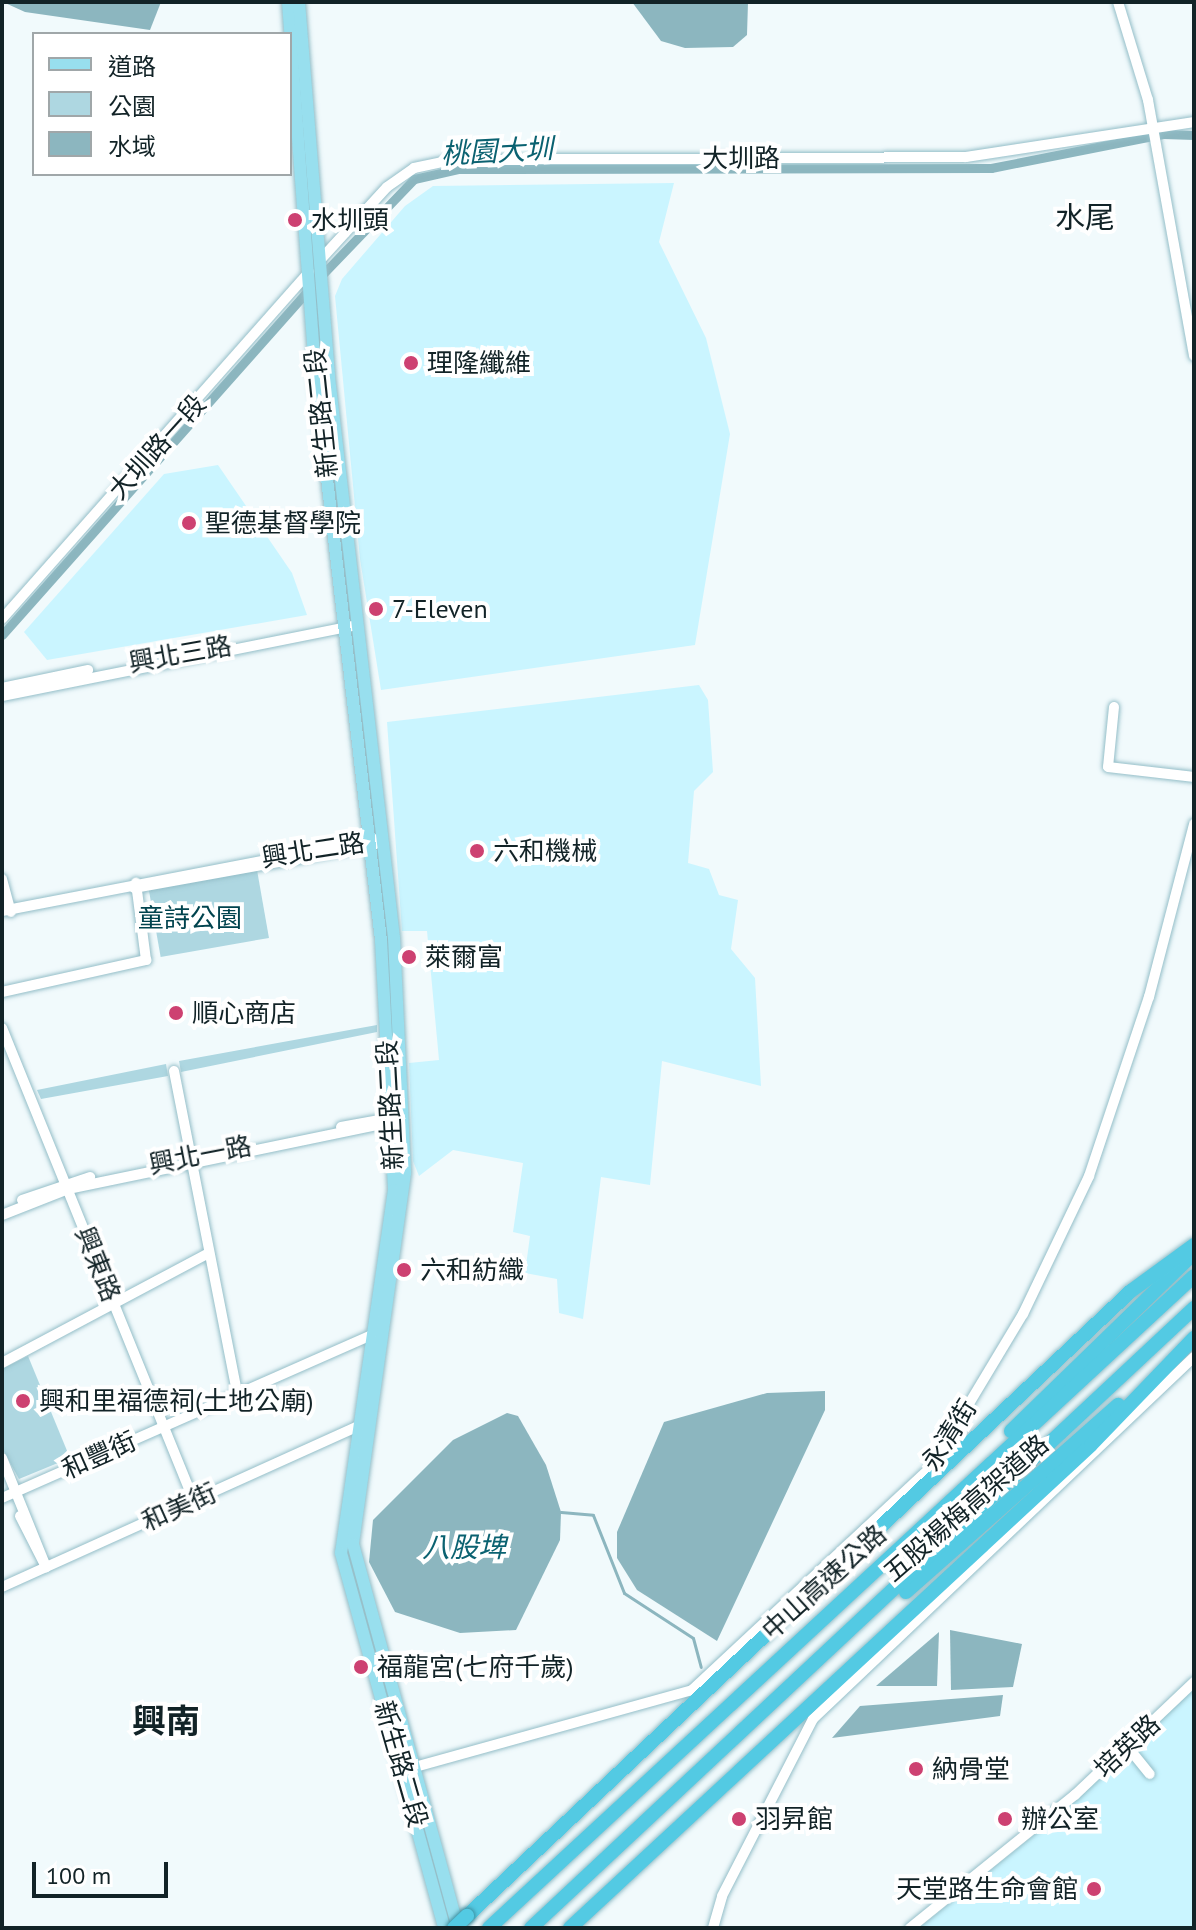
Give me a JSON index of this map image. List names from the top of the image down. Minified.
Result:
{"streets":{"highway":["五股楊梅高架道路","中山高速公路"],"main road":["新生路二段"],"street":["大圳路","大圳路一段","興北三路","興北二路","興北一路","興東路","永清街","和豐街","和美街","培英路"]},"crossings":[["大圳路","新生路二段"],["新生路二段","大圳路一段"],["新生路二段","興北三路"],["新生路二段","興北二路"],["新生路二段","興北一路"],["新生路二段","永清街"],["新生路二段","和豐街"],["新生路二段","和美街"],["興北一路","興東路"],["興東路","和豐街"],["興東路","和美街"],["五股楊梅高架道路","中山高速公路"]],"districts":["水尾","興南"],"water":["桃園大圳","八股埤"],"parks":["童詩公園"],"places":["水圳頭","理隆纖維","聖德基督學院","7-Eleven","六和機械","萊爾富","順心商店","六和紡織","興和里福德祠(土地公廟)","福龍宮(七府千歲)","納骨堂","羽昇館","辦公室","天堂路生命會館"],"legend":["道路","公園","水域"],"scale_bar":"100 m"}
